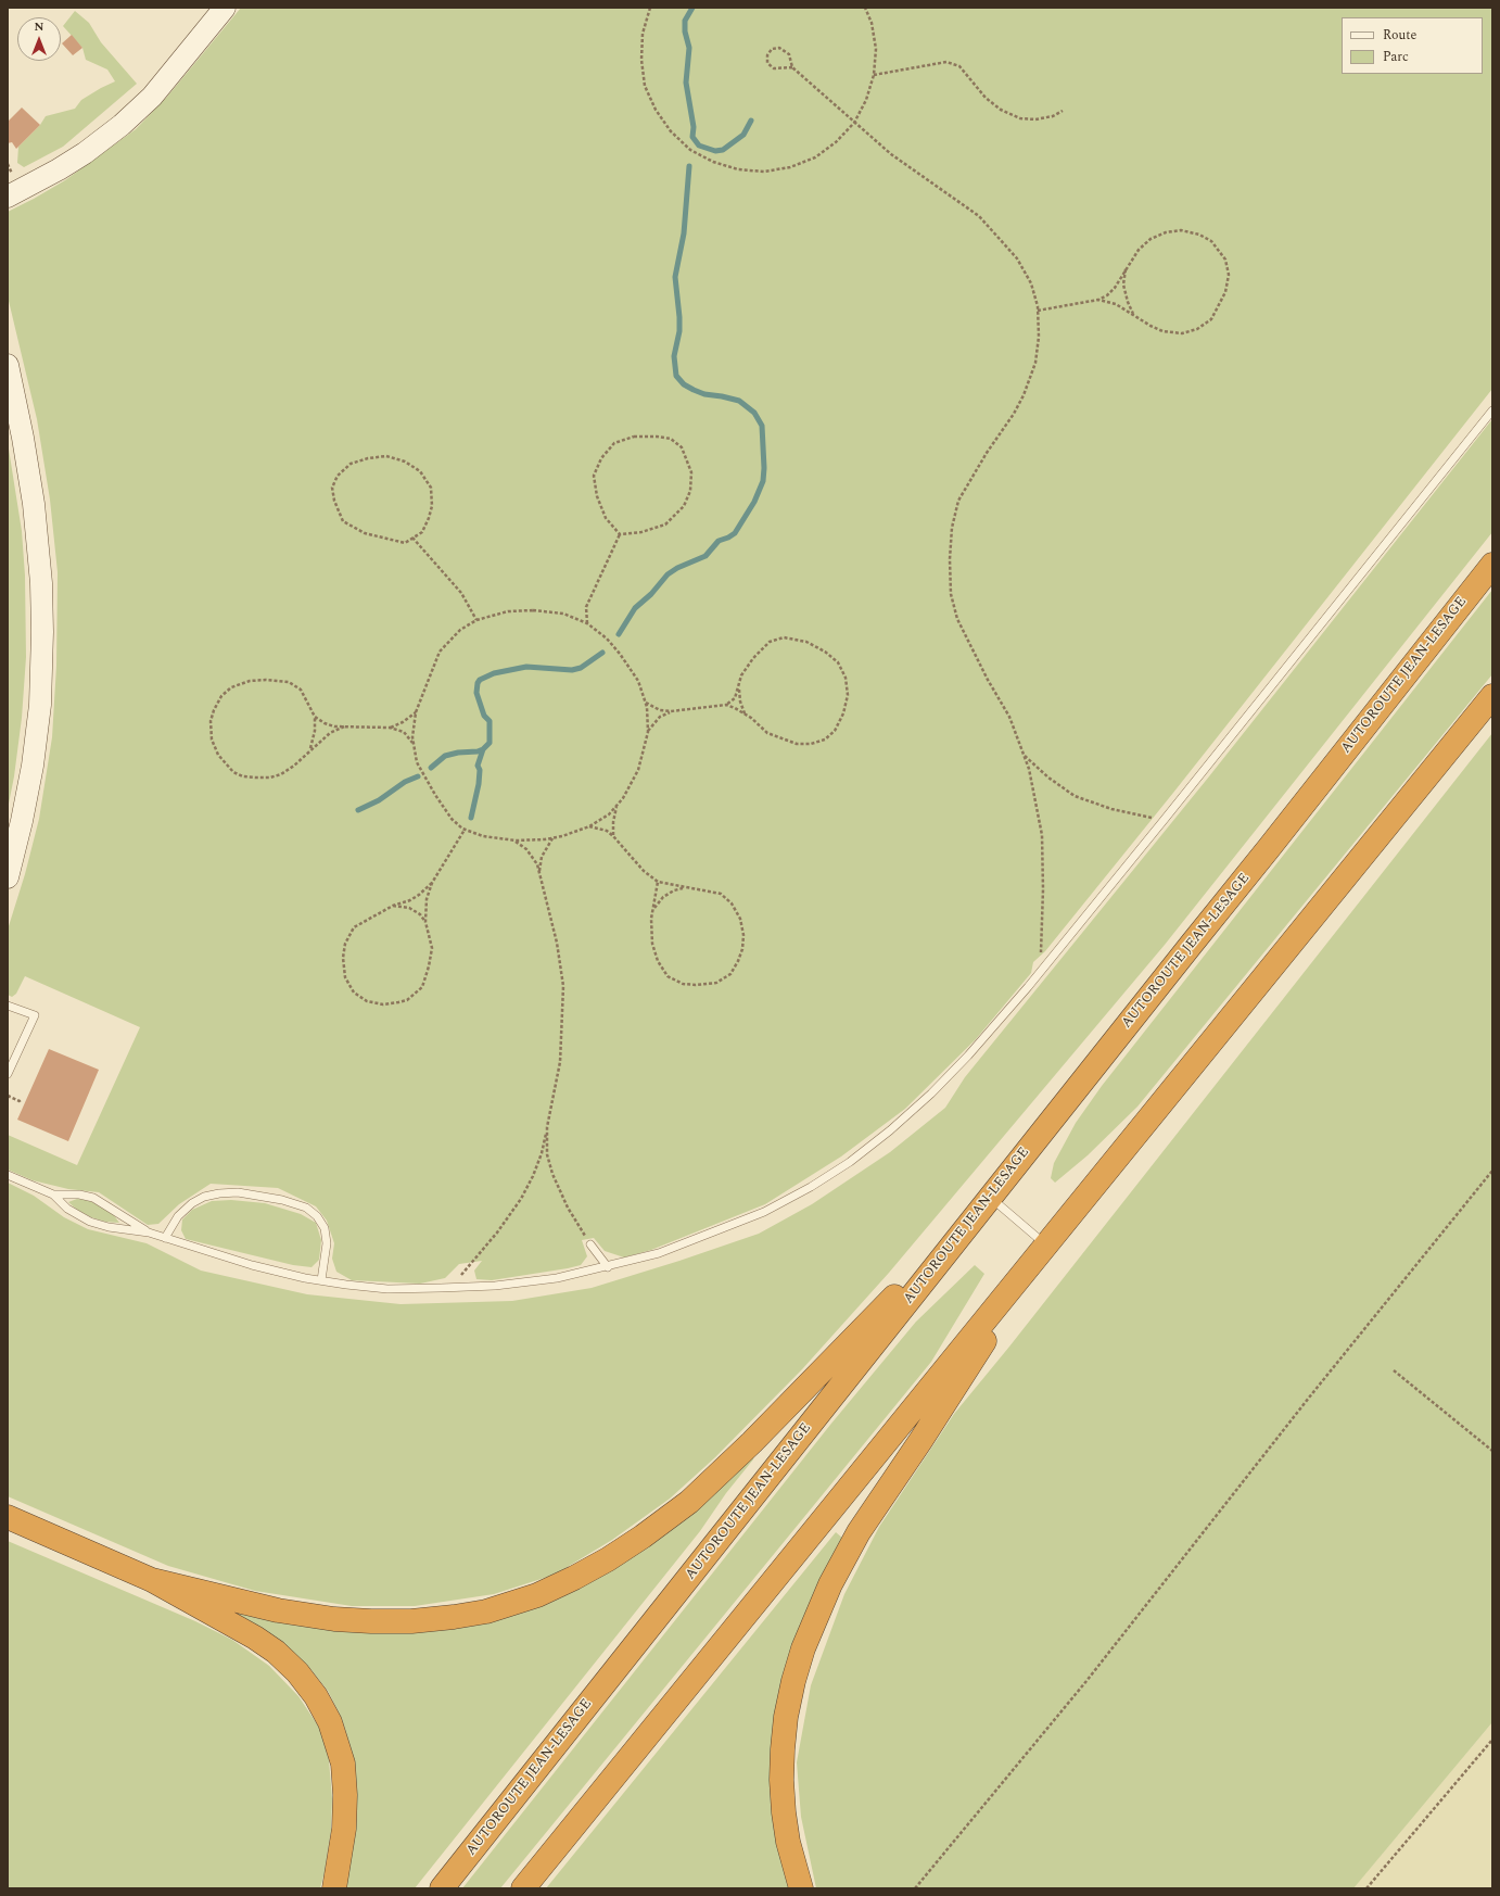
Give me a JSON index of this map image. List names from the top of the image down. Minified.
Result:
{"streets":{"highway":["AUTOROUTE JEAN-LESAGE"]},"legend":["Route","Parc"],"north":"top"}
